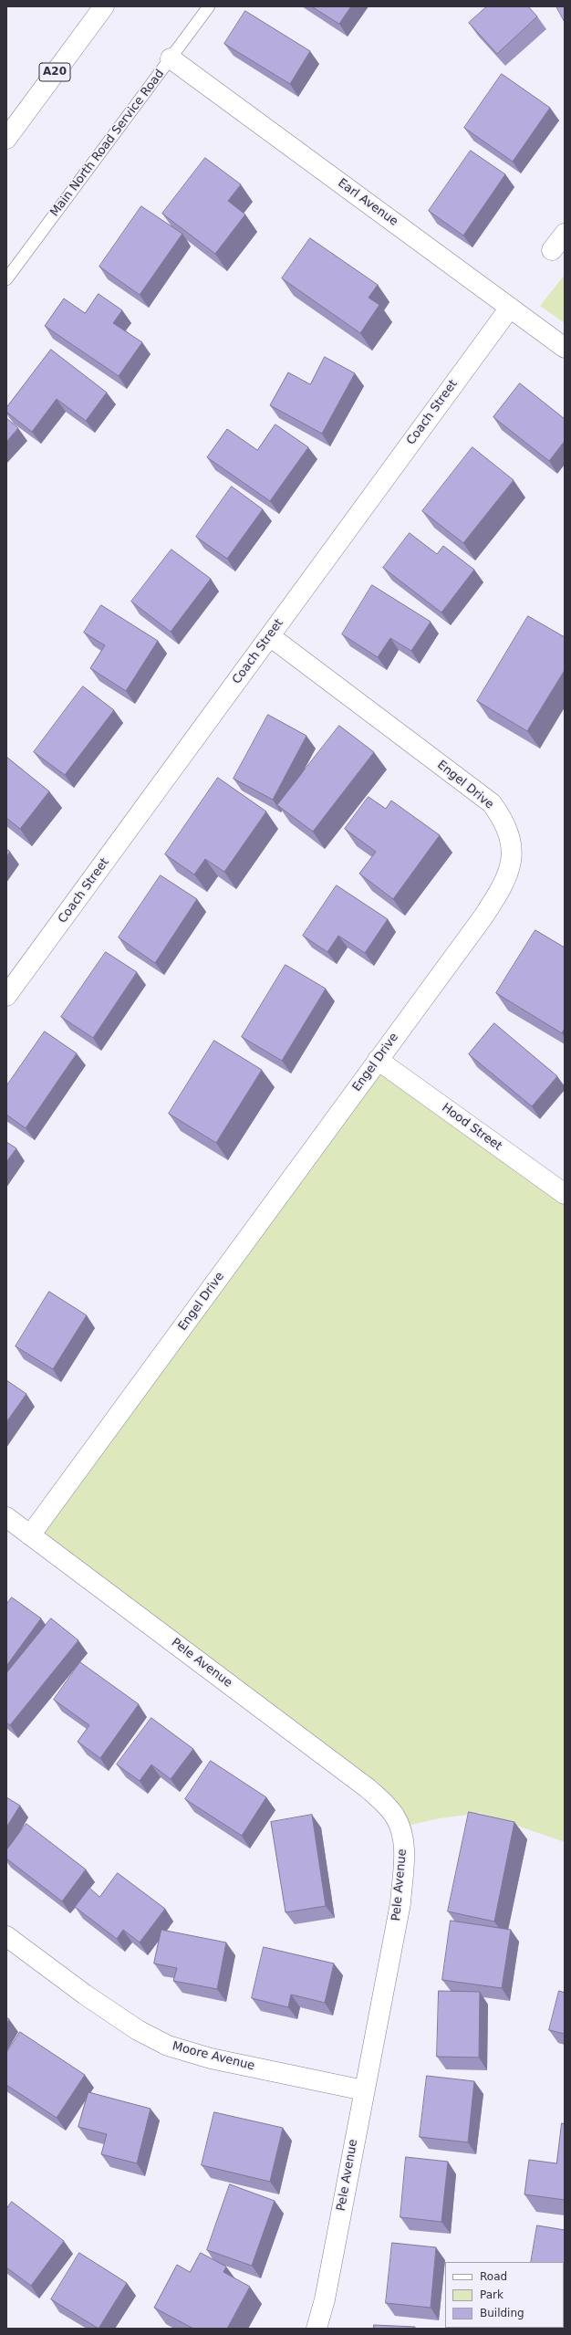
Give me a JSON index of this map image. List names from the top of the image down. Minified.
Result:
{"streets":{"main road":["A20","Earl Avenue","Coach Street","Engel Drive","Hood Street","Pele Avenue","Moore Avenue"],"lane":["Main North Road Service Road"]},"crossings":[["Main North Road Service Road","Earl Avenue"],["Earl Avenue","Coach Street"],["Coach Street","Engel Drive"],["Engel Drive","Hood Street"],["Engel Drive","Pele Avenue"],["Pele Avenue","Moore Avenue"]],"legend":["Road","Park","Building"]}
